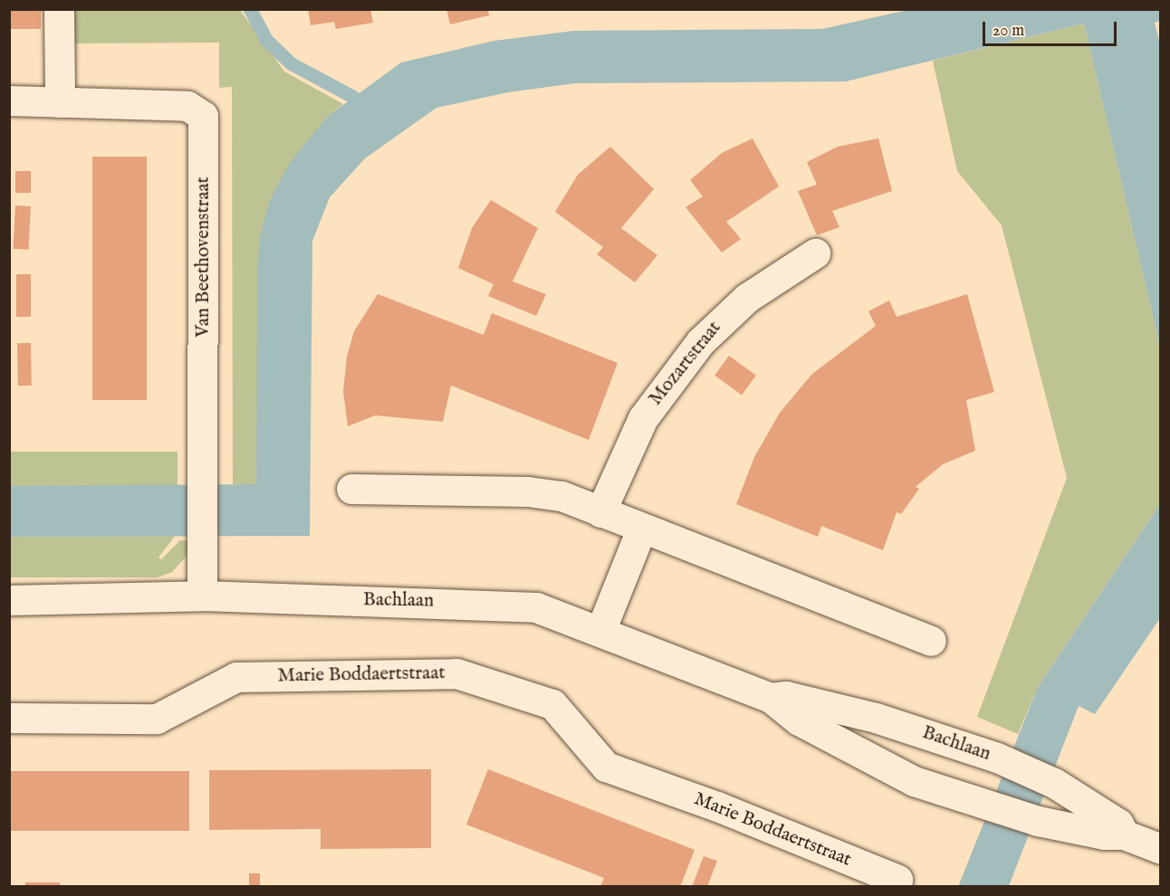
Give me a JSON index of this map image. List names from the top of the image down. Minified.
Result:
{"streets":{"street":["Van Beethovenstraat","Mozartstraat","Bachlaan","Marie Boddaertstraat"]},"crossings":[["Van Beethovenstraat","Bachlaan"]],"scale_bar":"20 m"}
